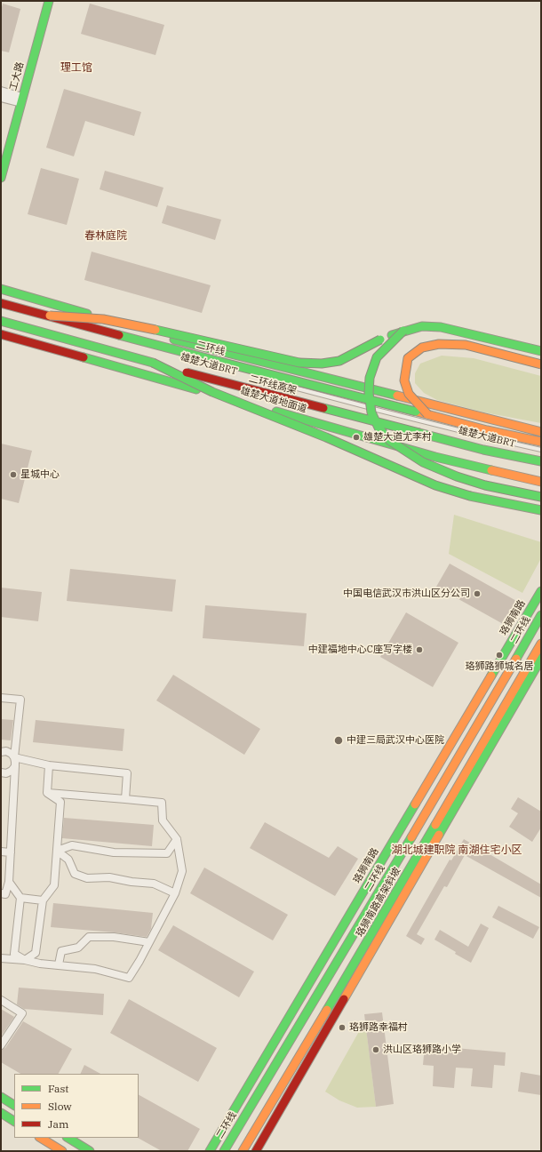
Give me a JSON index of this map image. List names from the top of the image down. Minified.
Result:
{"streets":{"main road":["工大路","二环线","二环线高架","雄楚大道地面道","珞狮南路","珞狮南路高架斜坡"],"lane":["雄楚大道BRT"]},"districts":["理工馆","春林庭院","湖北城建职院 南湖住宅小区"],"places":["雄楚大道尤李村","星城中心","中国电信武汉市洪山区分公司","中建福地中心C座写字楼","珞狮路狮城名居","中建三局武汉中心医院","珞狮路幸福村","洪山区珞狮路小学"],"legend":["Fast","Slow","Jam"]}
